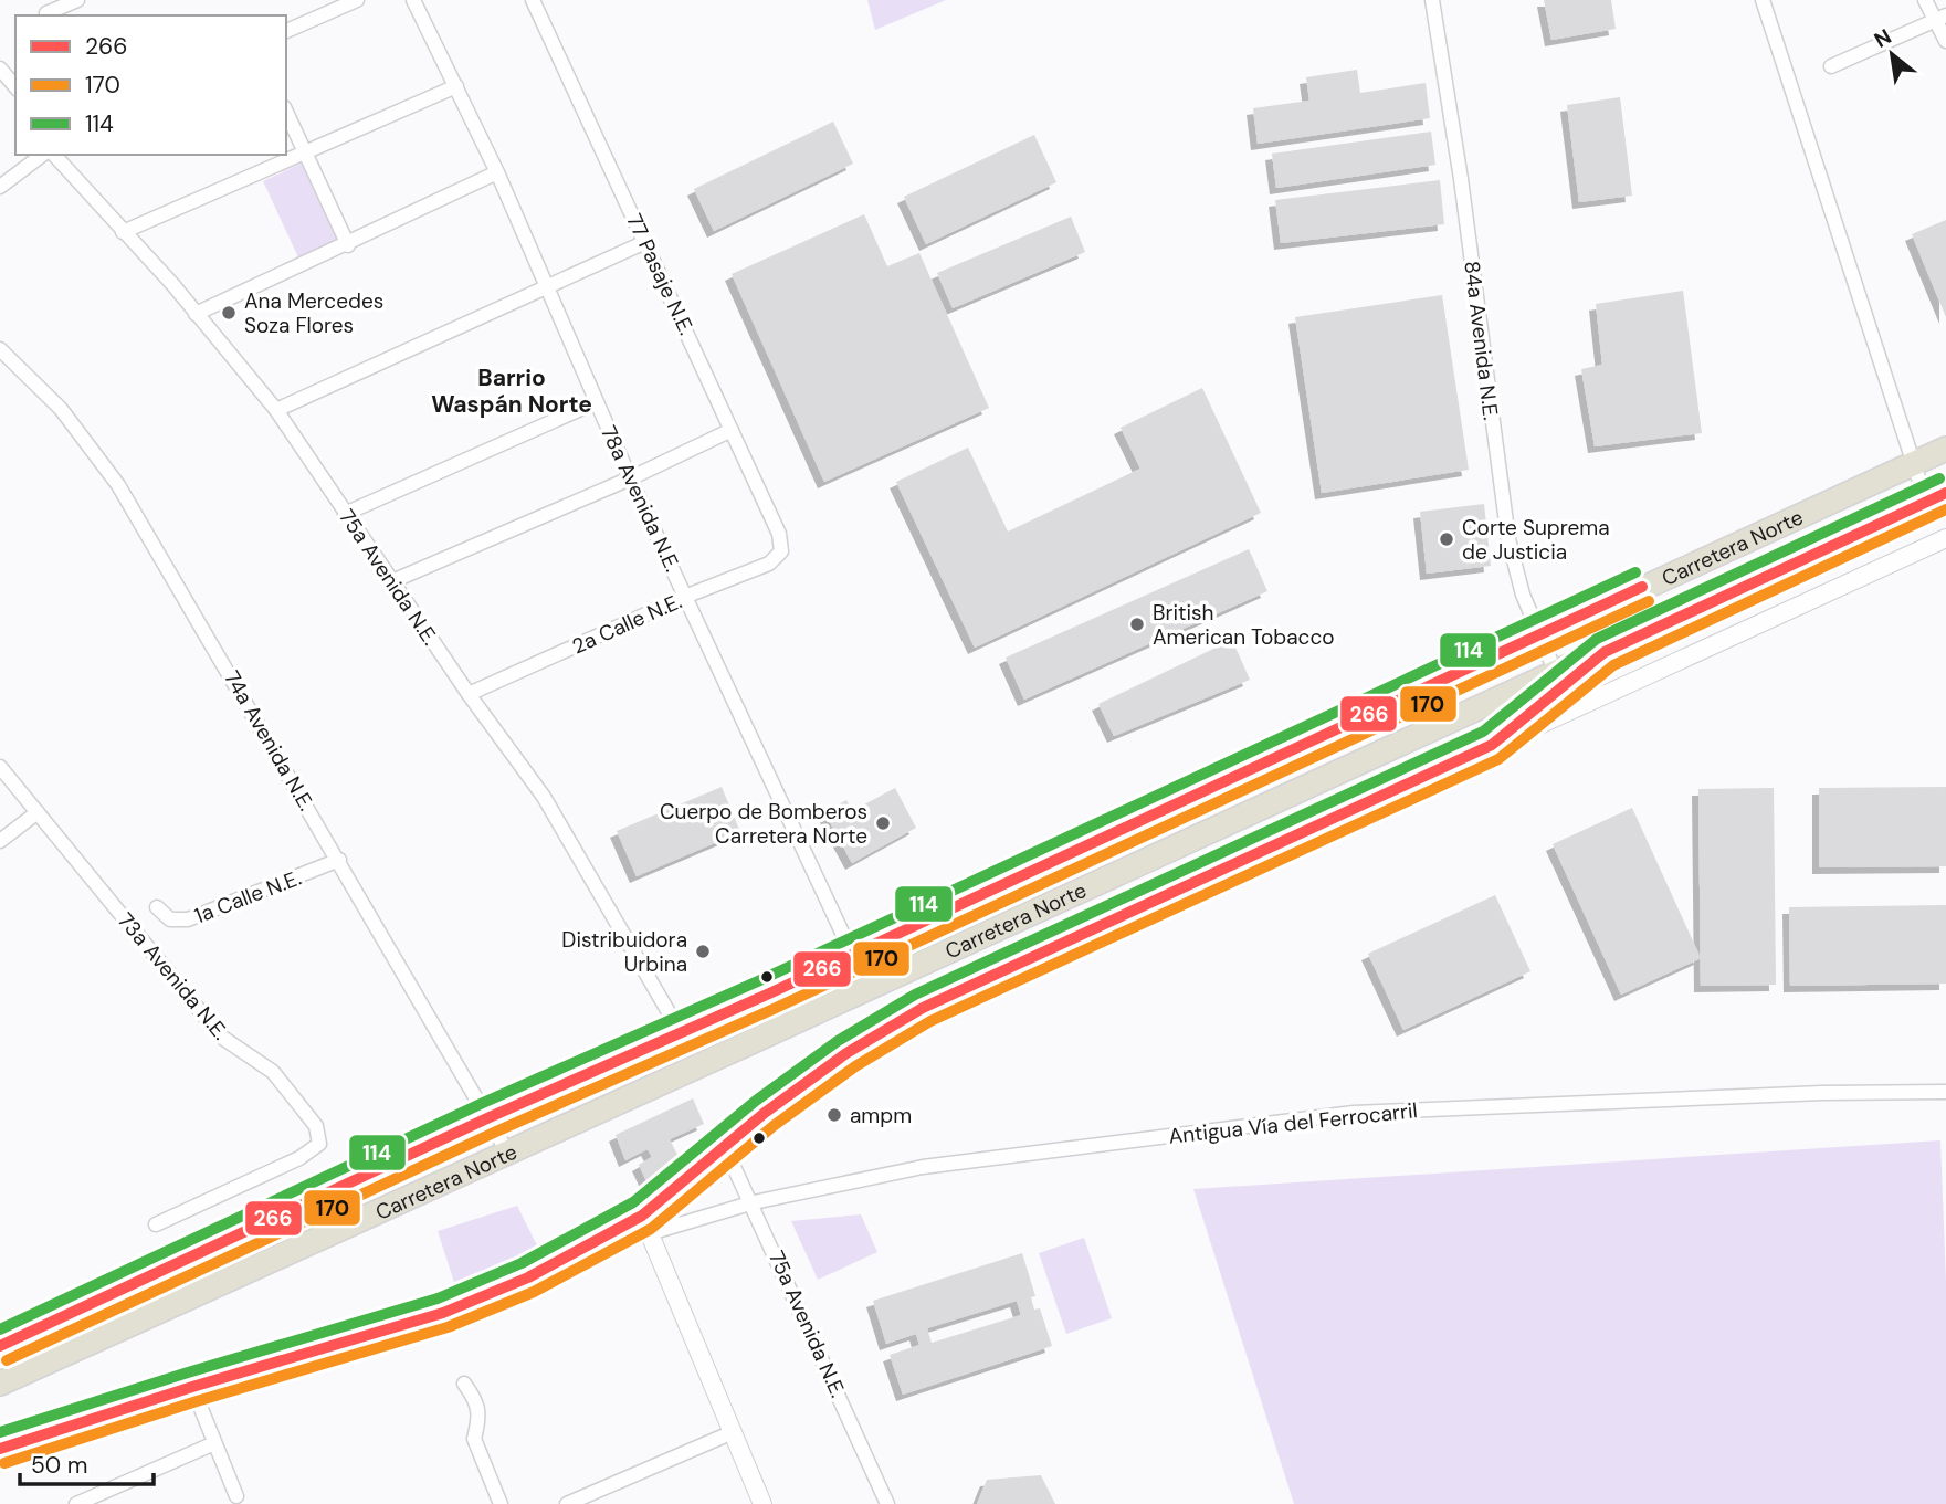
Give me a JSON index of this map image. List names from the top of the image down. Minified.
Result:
{"streets":{"highway":["Carretera Norte"],"street":["77 Pasaje N.E.","84a Avenida N.E.","78a Avenida N.E.","75a Avenida N.E.","2a Calle N.E.","74a Avenida N.E.","1a Calle N.E.","73a Avenida N.E.","Antigua Vía del Ferrocarril"]},"crossings":[["77 Pasaje N.E.","2a Calle N.E."],["84a Avenida N.E.","Carretera Norte"],["78a Avenida N.E.","Carretera Norte"],["78a Avenida N.E.","2a Calle N.E."],["Carretera Norte","75a Avenida N.E."],["Carretera Norte","74a Avenida N.E."],["75a Avenida N.E.","2a Calle N.E."],["75a Avenida N.E.","Antigua Vía del Ferrocarril"],["74a Avenida N.E.","1a Calle N.E."]],"districts":["Barrio Waspán Norte"],"places":["Ana Mercedes Soza Flores","Corte Suprema de Justicia","British American Tobacco","Cuerpo de Bomberos Carretera Norte","Distribuidora Urbina","ampm"],"lines":["transit line 114","transit line 266","transit line 170"],"legend":["266","170","114"],"scale_bar":"50 m","north":"top left"}
